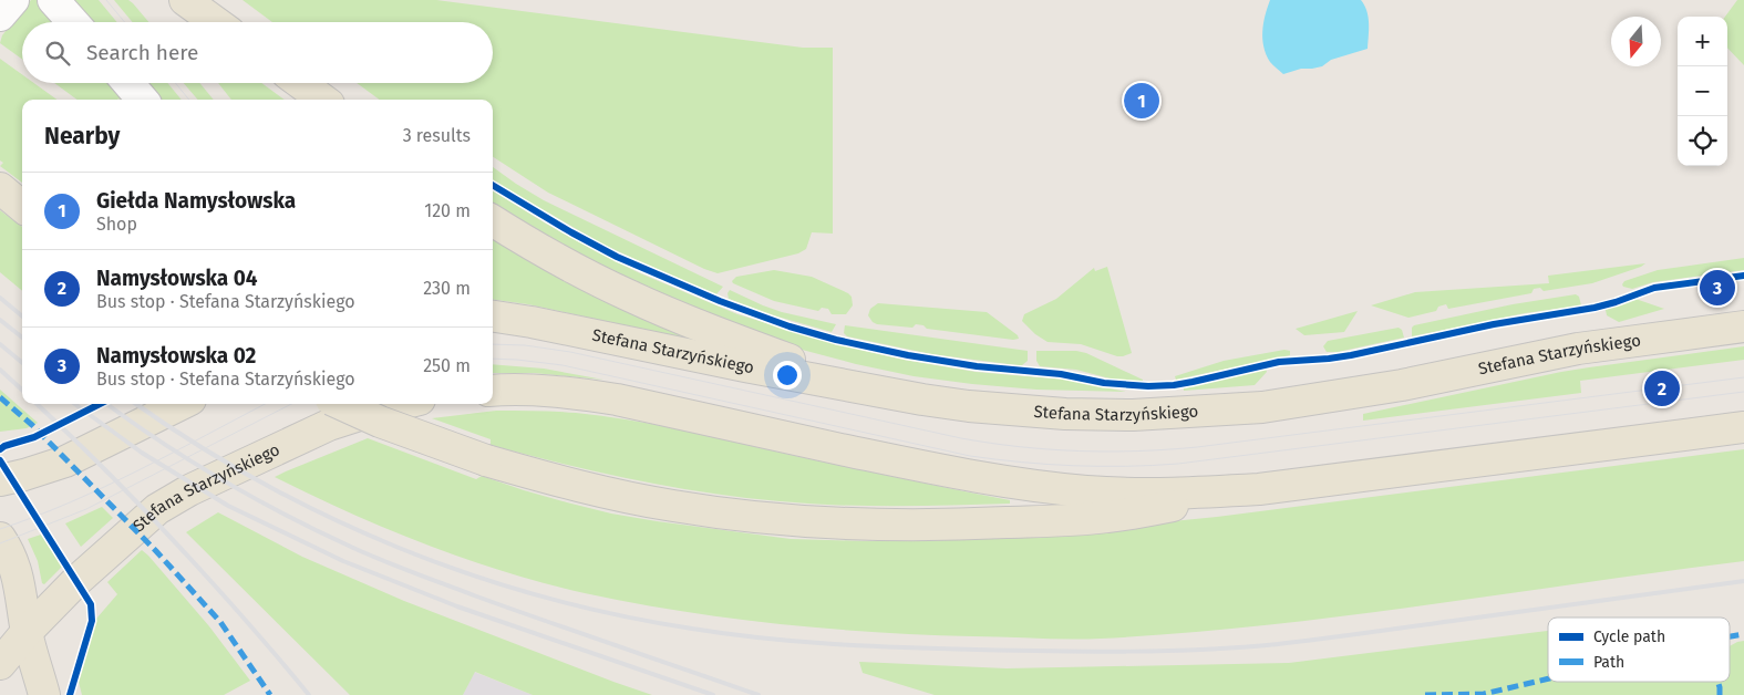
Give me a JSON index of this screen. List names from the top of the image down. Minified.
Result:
{"streets":{"main road":["Stefana Starzyńskiego"]},"legend":["Cycle path","Path"],"north":"bottom","page":{"map_buttons":["+","−"],"search":"Search here","pins":["1","3","2"],"heading":["Nearby","3 results"],"list":[{"mark":"1","name":"Giełda Namysłowska","note":"Shop","value":"120 m"},{"mark":"2","name":"Namysłowska 04","note":"Bus stop · Stefana Starzyńskiego","value":"230 m"},{"mark":"3","name":"Namysłowska 02","note":"Bus stop · Stefana Starzyńskiego","value":"250 m"}]}}
